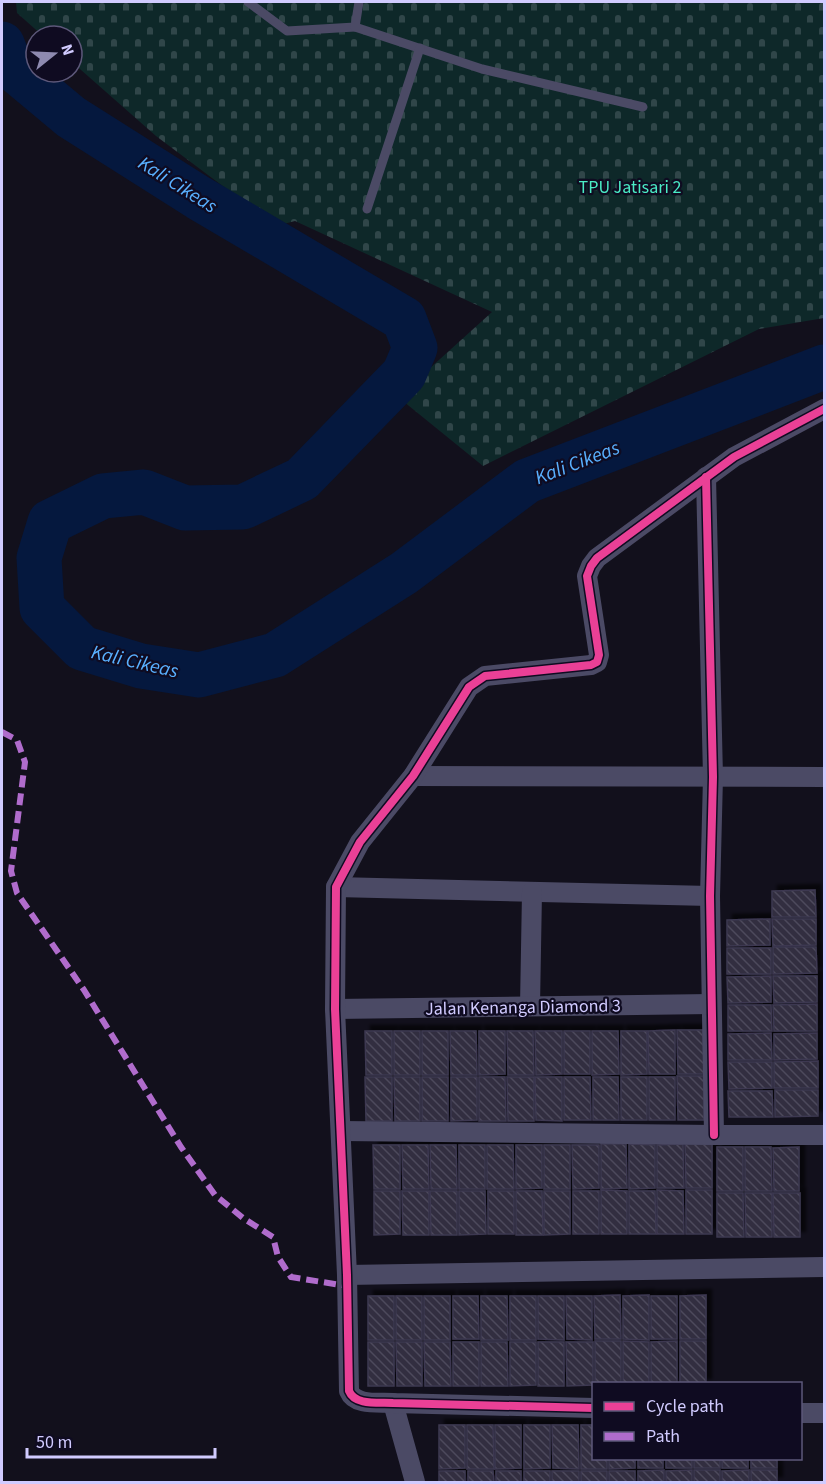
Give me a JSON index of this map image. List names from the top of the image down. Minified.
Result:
{"streets":{"street":["Jalan Kenanga Diamond 3"]},"water":["Kali Cikeas"],"parks":["TPU Jatisari 2"],"legend":["Cycle path","Path"],"scale_bar":"50 m","north":"right"}
